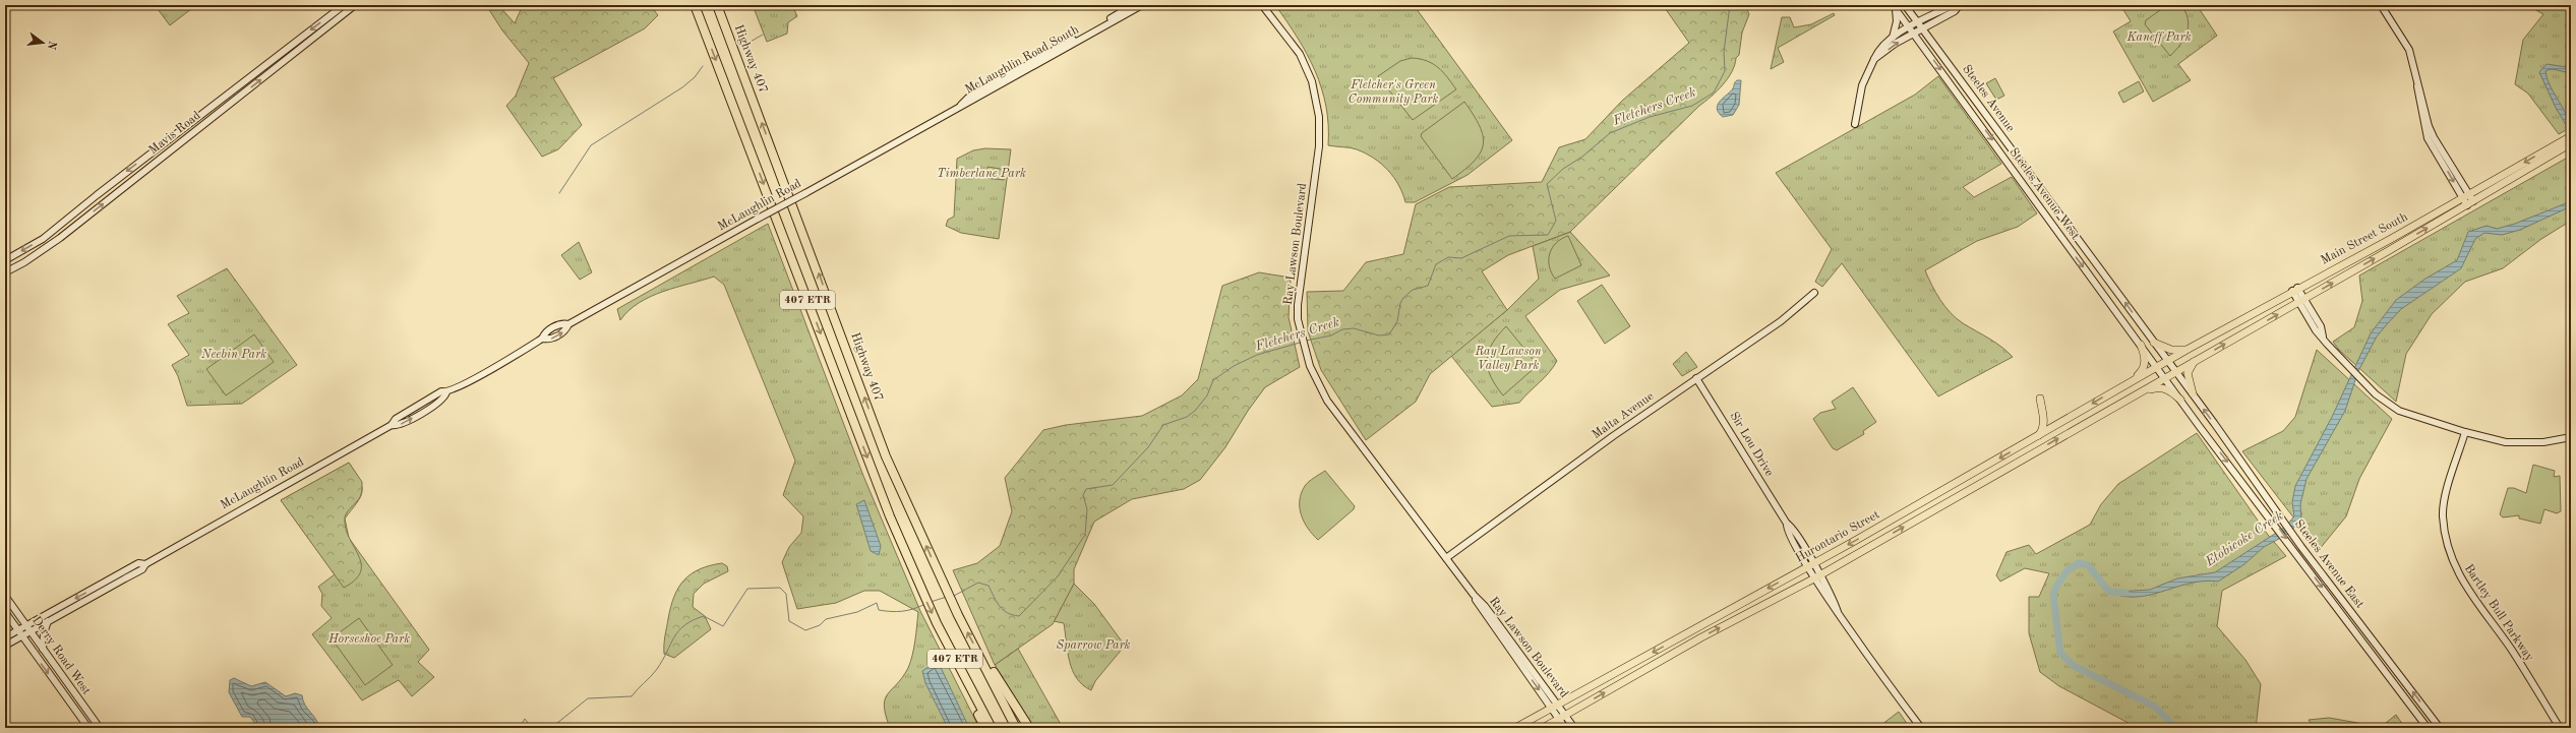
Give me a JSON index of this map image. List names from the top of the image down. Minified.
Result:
{"streets":{"highway":["Highway 407","407 ETR"],"main road":["Main Street South","Hurontario Street"],"street":["McLaughlin Road South","Steeles Avenue","Mavis Road","Steeles Avenue West","McLaughlin Road","Ray Lawson Boulevard","Malta Avenue","Sir Lou Drive","Steeles Avenue East","Bartley Bull Parkway","Derry Road West"]},"crossings":[["McLaughlin Road South","McLaughlin Road"],["Steeles Avenue","Steeles Avenue West"],["Steeles Avenue West","Main Street South"],["Steeles Avenue West","Hurontario Street"],["McLaughlin Road","Derry Road West"],["Main Street South","Hurontario Street"],["Main Street South","Steeles Avenue East"],["Ray Lawson Boulevard","Malta Avenue"],["Ray Lawson Boulevard","Hurontario Street"],["Malta Avenue","Sir Lou Drive"],["Sir Lou Drive","Hurontario Street"],["Hurontario Street","Steeles Avenue East"]],"water":["Fletchers Creek","Etobicoke Creek"],"parks":["Kaneff Park","Fletcher's Green Community Park","Timberlane Park","Ray Lawson Valley Park","Neebin Park","Horseshoe Park","Sparrow Park"],"north":"right"}
